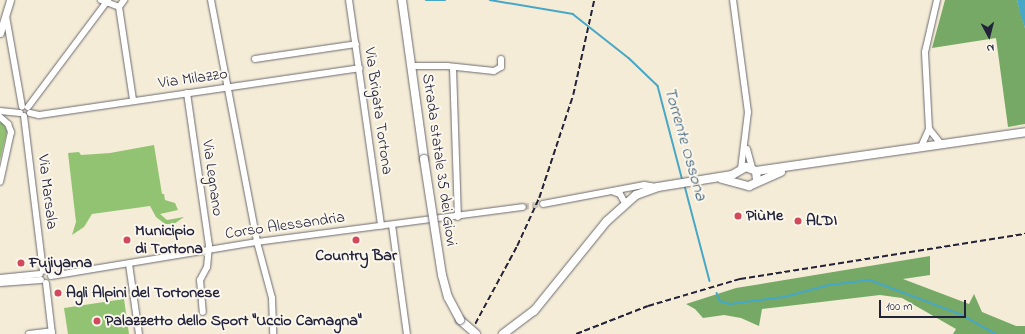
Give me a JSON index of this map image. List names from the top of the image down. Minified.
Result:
{"streets":{"main road":["Strada statale 35 dei Giovi"],"street":["Via Milazzo","Via Brigata Tortona","Via Legnano","Via Marsala","Corso Alessandria"]},"crossings":[["Via Milazzo","Via Brigata Tortona"],["Via Milazzo","Via Legnano"],["Via Milazzo","Via Marsala"],["Via Brigata Tortona","Corso Alessandria"],["Via Legnano","Corso Alessandria"]],"water":["Torrente Ossona"],"places":["PiùMe","ALDI","Municipio di Tortona","Country Bar","Fujiyama","Agli Alpini del Tortonese","Palazzetto dello Sport \"Uccio Camagna\""],"scale_bar":"100 m","north":"bottom"}
